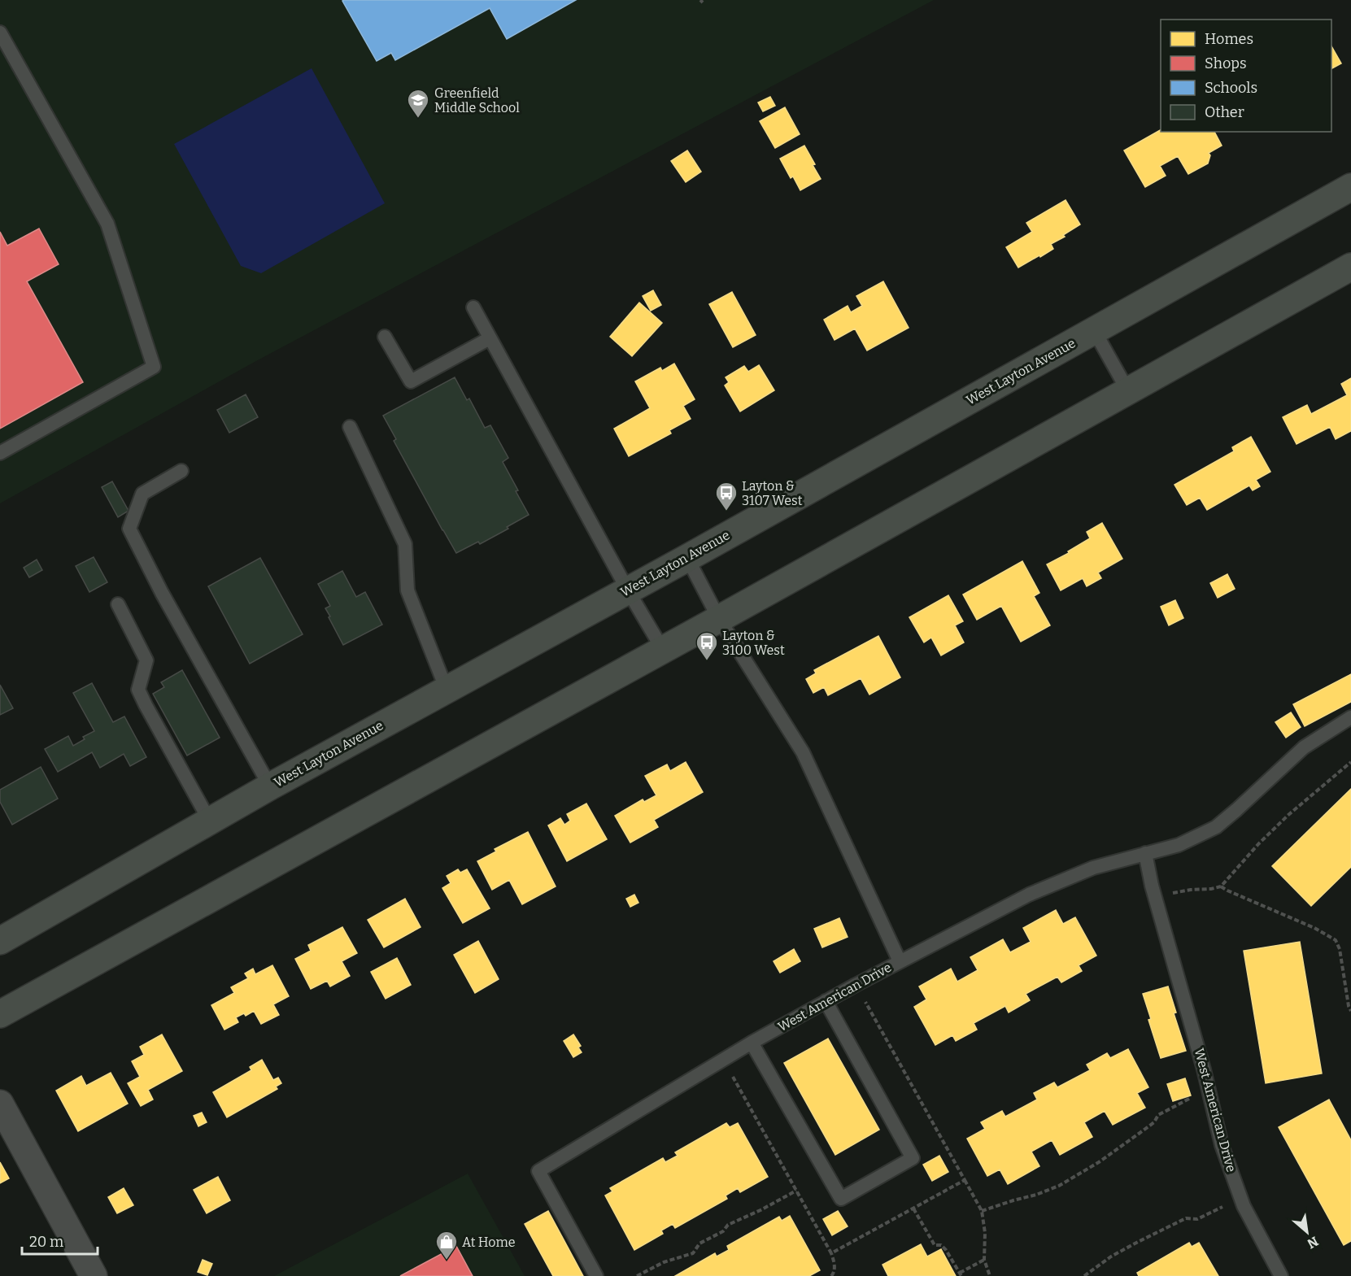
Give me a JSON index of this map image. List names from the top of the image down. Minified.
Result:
{"streets":{"main road":["West Layton Avenue"],"lane":["West American Drive"]},"places":{"school or university":["Greenfield Middle School"],"bus stop":["Layton & 3107 West","Layton & 3100 West"],"shop":["At Home"]},"legend":["Homes","Shops","Schools","Other"],"scale_bar":"20 m","north":"bottom right"}
